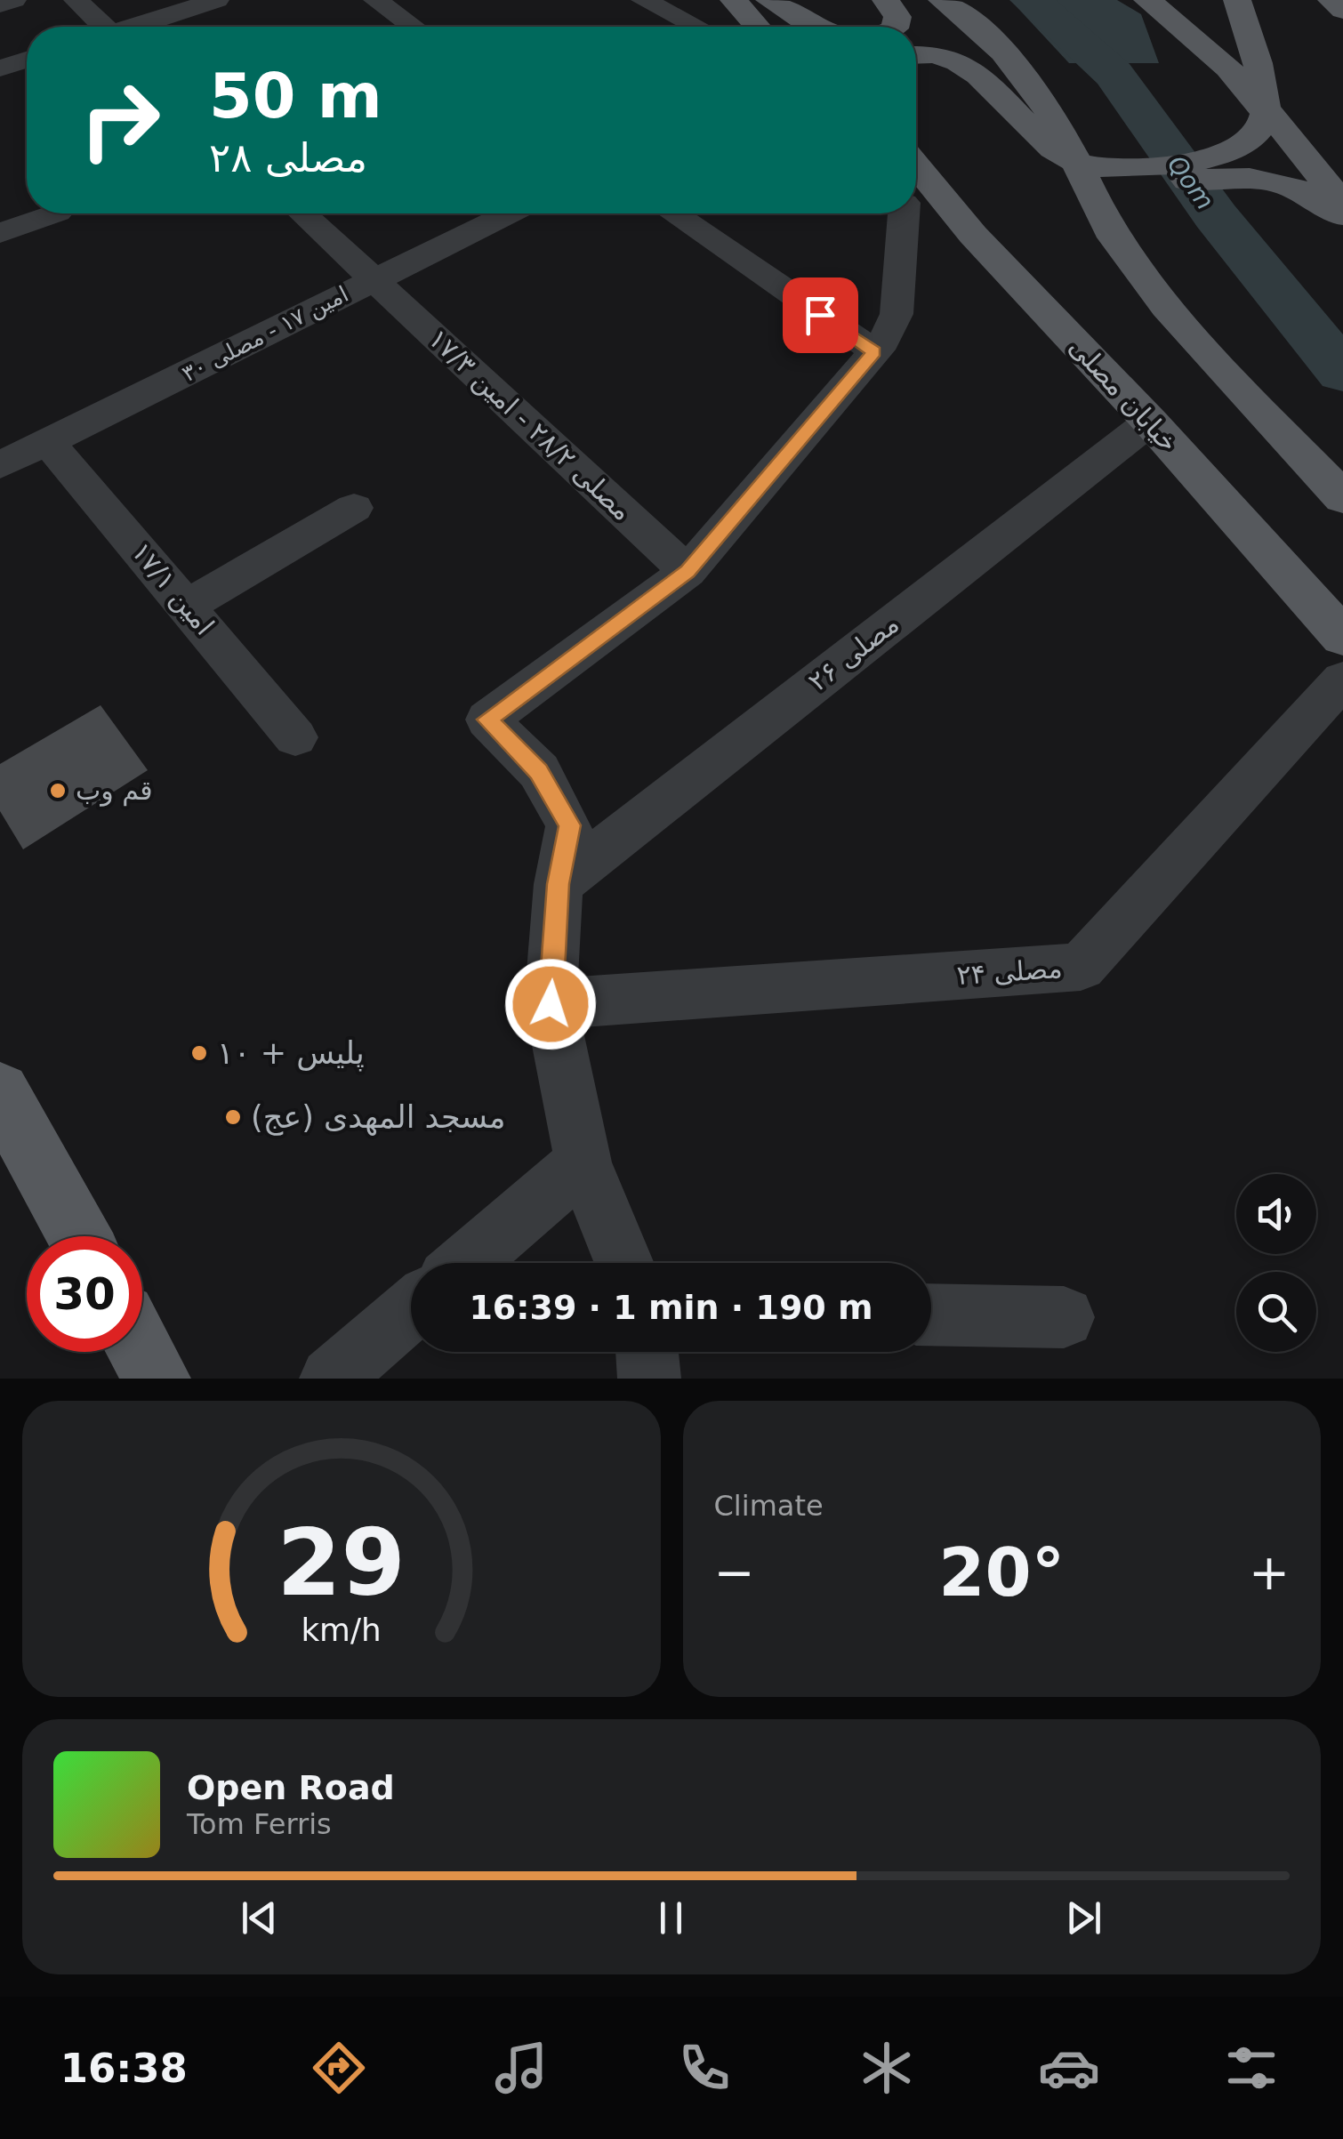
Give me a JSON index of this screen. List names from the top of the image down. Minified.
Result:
{"streets":{"main road":["خیابان مصلی"],"street":["امین ۱۷ - مصلی ۳۰","مصلی ۲۸/۲ - امین ۱۷/۳","امین ۱۷/۱","مصلی ۲۶","مصلی ۲۴"]},"crossings":[["امین ۱۷ - مصلی ۳۰","مصلی ۲۸/۲ - امین ۱۷/۳"],["امین ۱۷ - مصلی ۳۰","امین ۱۷/۱"],["خیابان مصلی","مصلی ۲۶"]],"water":["Qom"],"places":["قم وب","پلیس + ۱۰","مسجد المهدی (عج)"],"page":{"turn":["50 m","مصلی ۲۸"],"limit":"30","trip":"16:39 · 1 min · 190 m","tile":"Climate","heat":["−","20°","+"],"song":["Open Road","Tom Ferris"],"tabs":"16:38","gauge":["29","km/h"]}}
